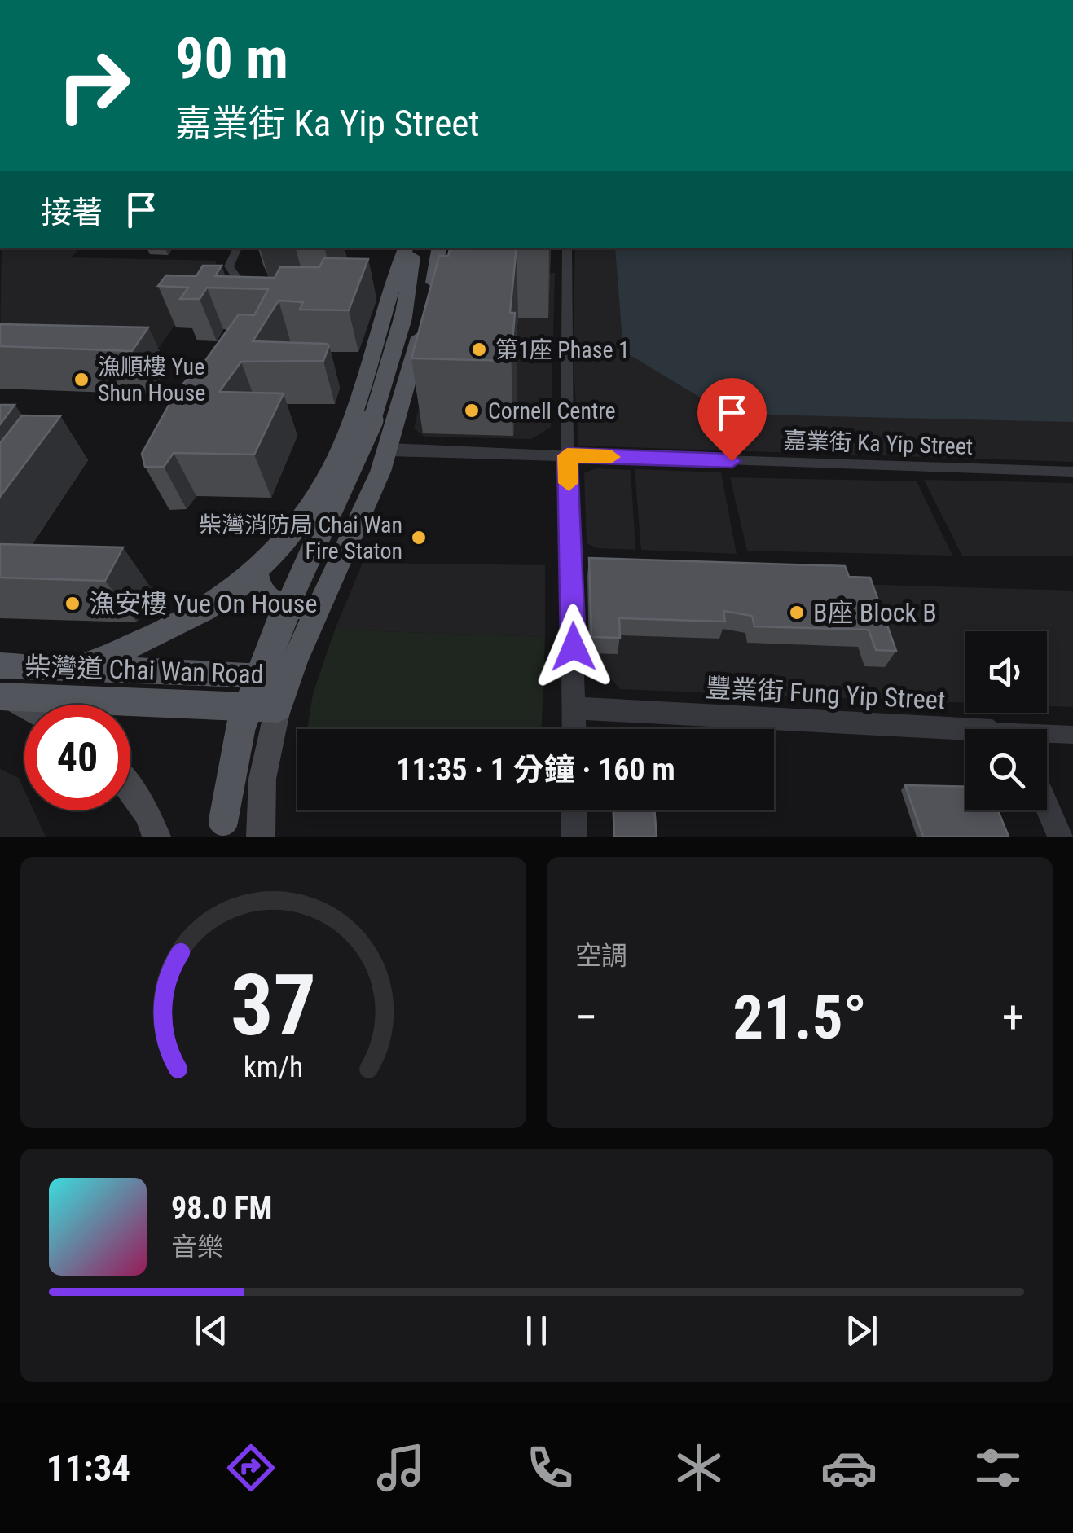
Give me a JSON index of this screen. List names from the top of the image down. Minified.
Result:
{"streets":{"main road":["柴灣道 Chai Wan Road"],"street":["嘉業街 Ka Yip Street","豐業街 Fung Yip Street"]},"places":["第1座 Phase 1","漁順樓 Yue Shun House","Cornell Centre","柴灣消防局 Chai Wan Fire Staton","漁安樓 Yue On House","B座 Block B"],"page":{"turn":["90 m","嘉業街 Ka Yip Street"],"then":"接著","limit":"40","trip":"11:35 · 1 分鐘 · 160 m","tile":"空調","heat":["−","21.5°","+"],"song":["98.0 FM","音樂"],"tabs":"11:34","gauge":["37","km/h"]}}
